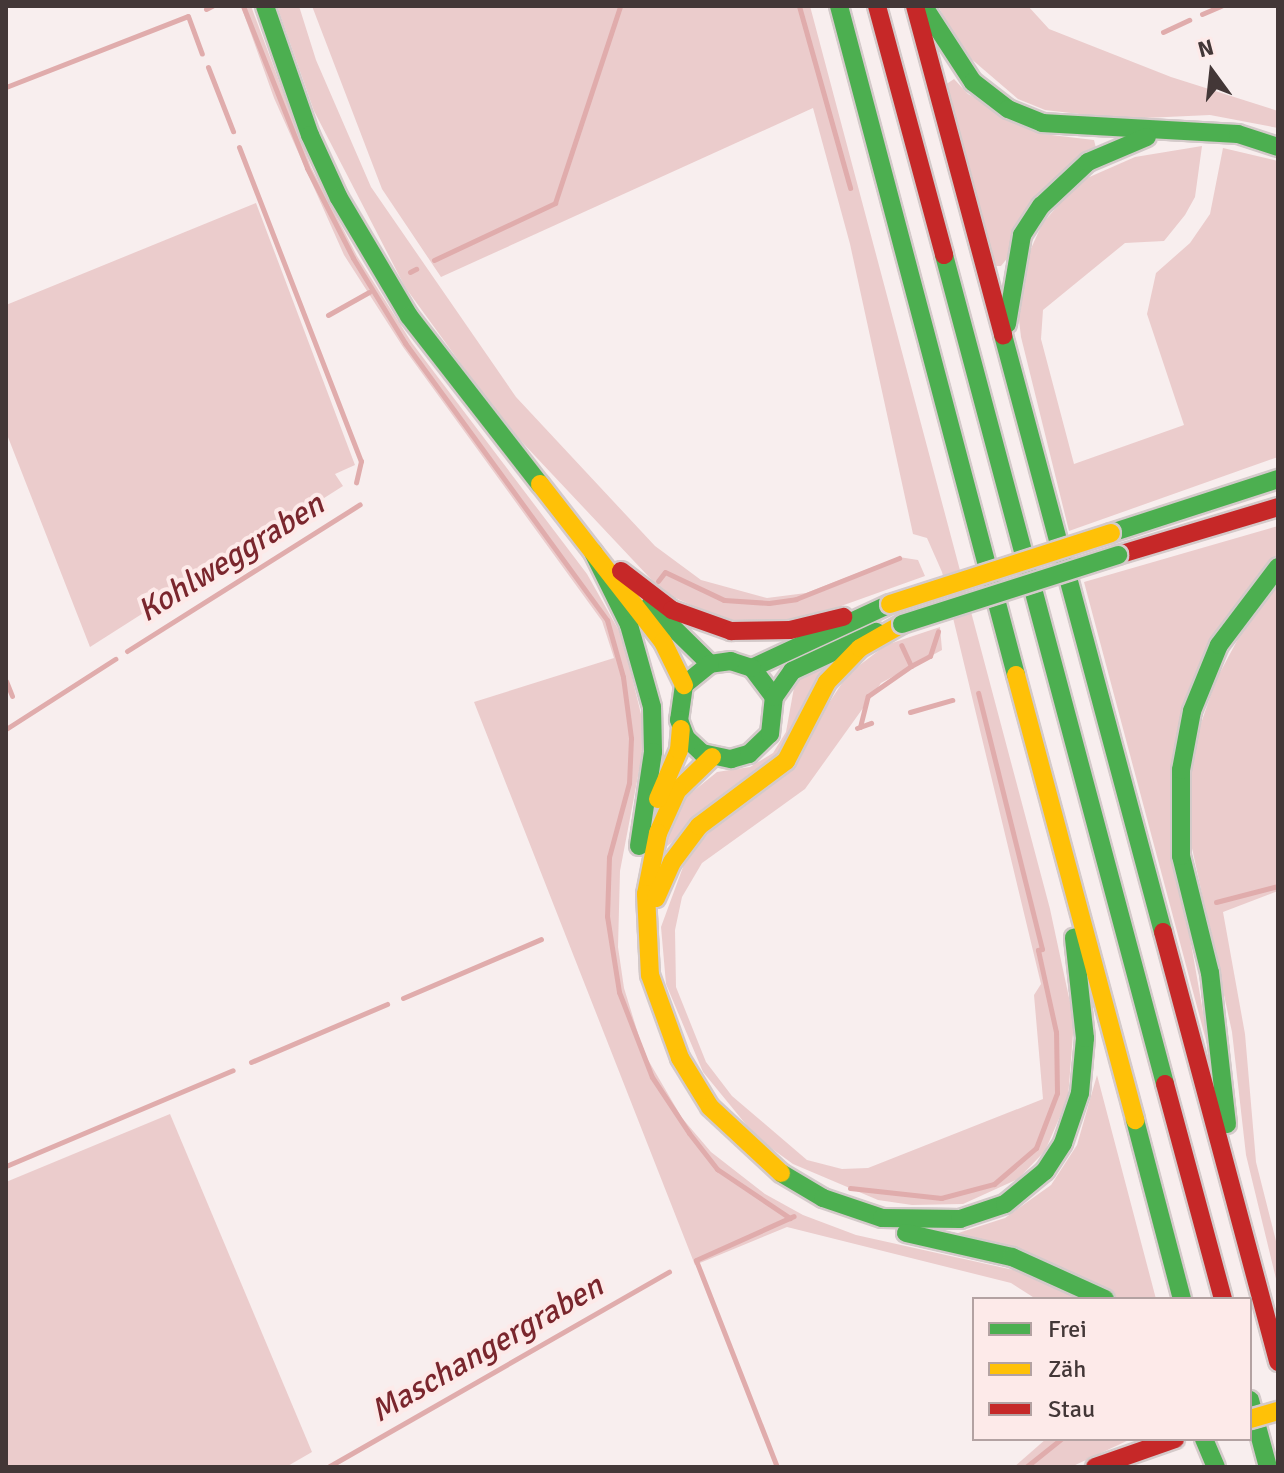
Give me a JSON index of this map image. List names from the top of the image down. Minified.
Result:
{"water":["Kohlweggraben","Maschangergraben"],"legend":["Frei","Zäh","Stau"],"north":"top"}
